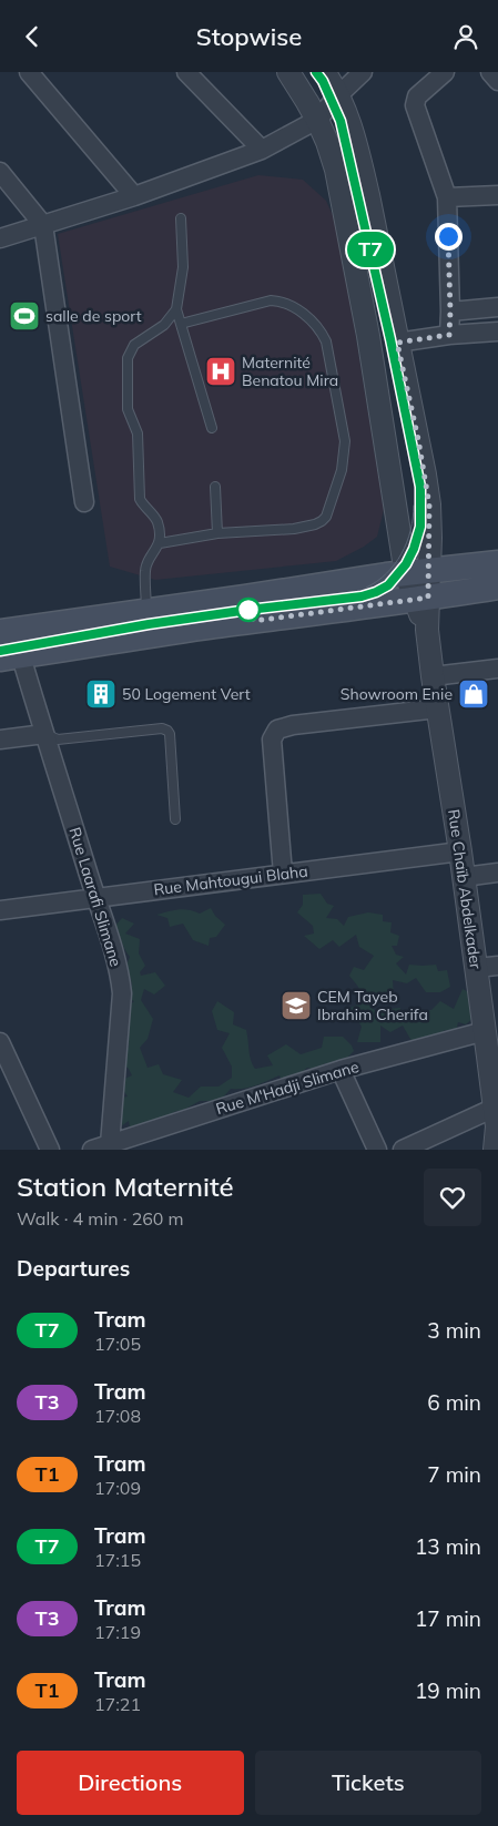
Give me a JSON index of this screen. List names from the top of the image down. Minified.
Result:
{"streets":{"street":["Rue Mahtougui Blaha","Rue Chaïb Abdelkader","Rue Laarafi Slimane","Rue M'Hadji Slimane"]},"crossings":[["Rue Mahtougui Blaha","Rue Chaïb Abdelkader"],["Rue Mahtougui Blaha","Rue Laarafi Slimane"],["Rue Chaïb Abdelkader","Rue M'Hadji Slimane"],["Rue Laarafi Slimane","Rue M'Hadji Slimane"]],"places":{"sports":["salle de sport"],"hospital":["Maternité Benatou Mira"],"building":["50 Logement Vert"],"shop":["Showroom Enie"],"school or university":["CEM Tayeb Ibrahim Cherifa"]},"lines":["tram line T7"],"page":{"header":"Stopwise","on_map":"T7","heading":[["Station Maternité","Walk · 4 min · 260 m"],"Departures"],"list":[{"mark":"T7","name":"Tram","note":"17:05","value":"3 min"},{"mark":"T3","name":"Tram","note":"17:08","value":"6 min"},{"mark":"T1","name":"Tram","note":"17:09","value":"7 min"},{"mark":"T7","name":"Tram","note":"17:15","value":"13 min"},{"mark":"T3","name":"Tram","note":"17:19","value":"17 min"},{"mark":"T1","name":"Tram","note":"17:21","value":"19 min"}],"buttons":["Directions","Tickets"]}}
